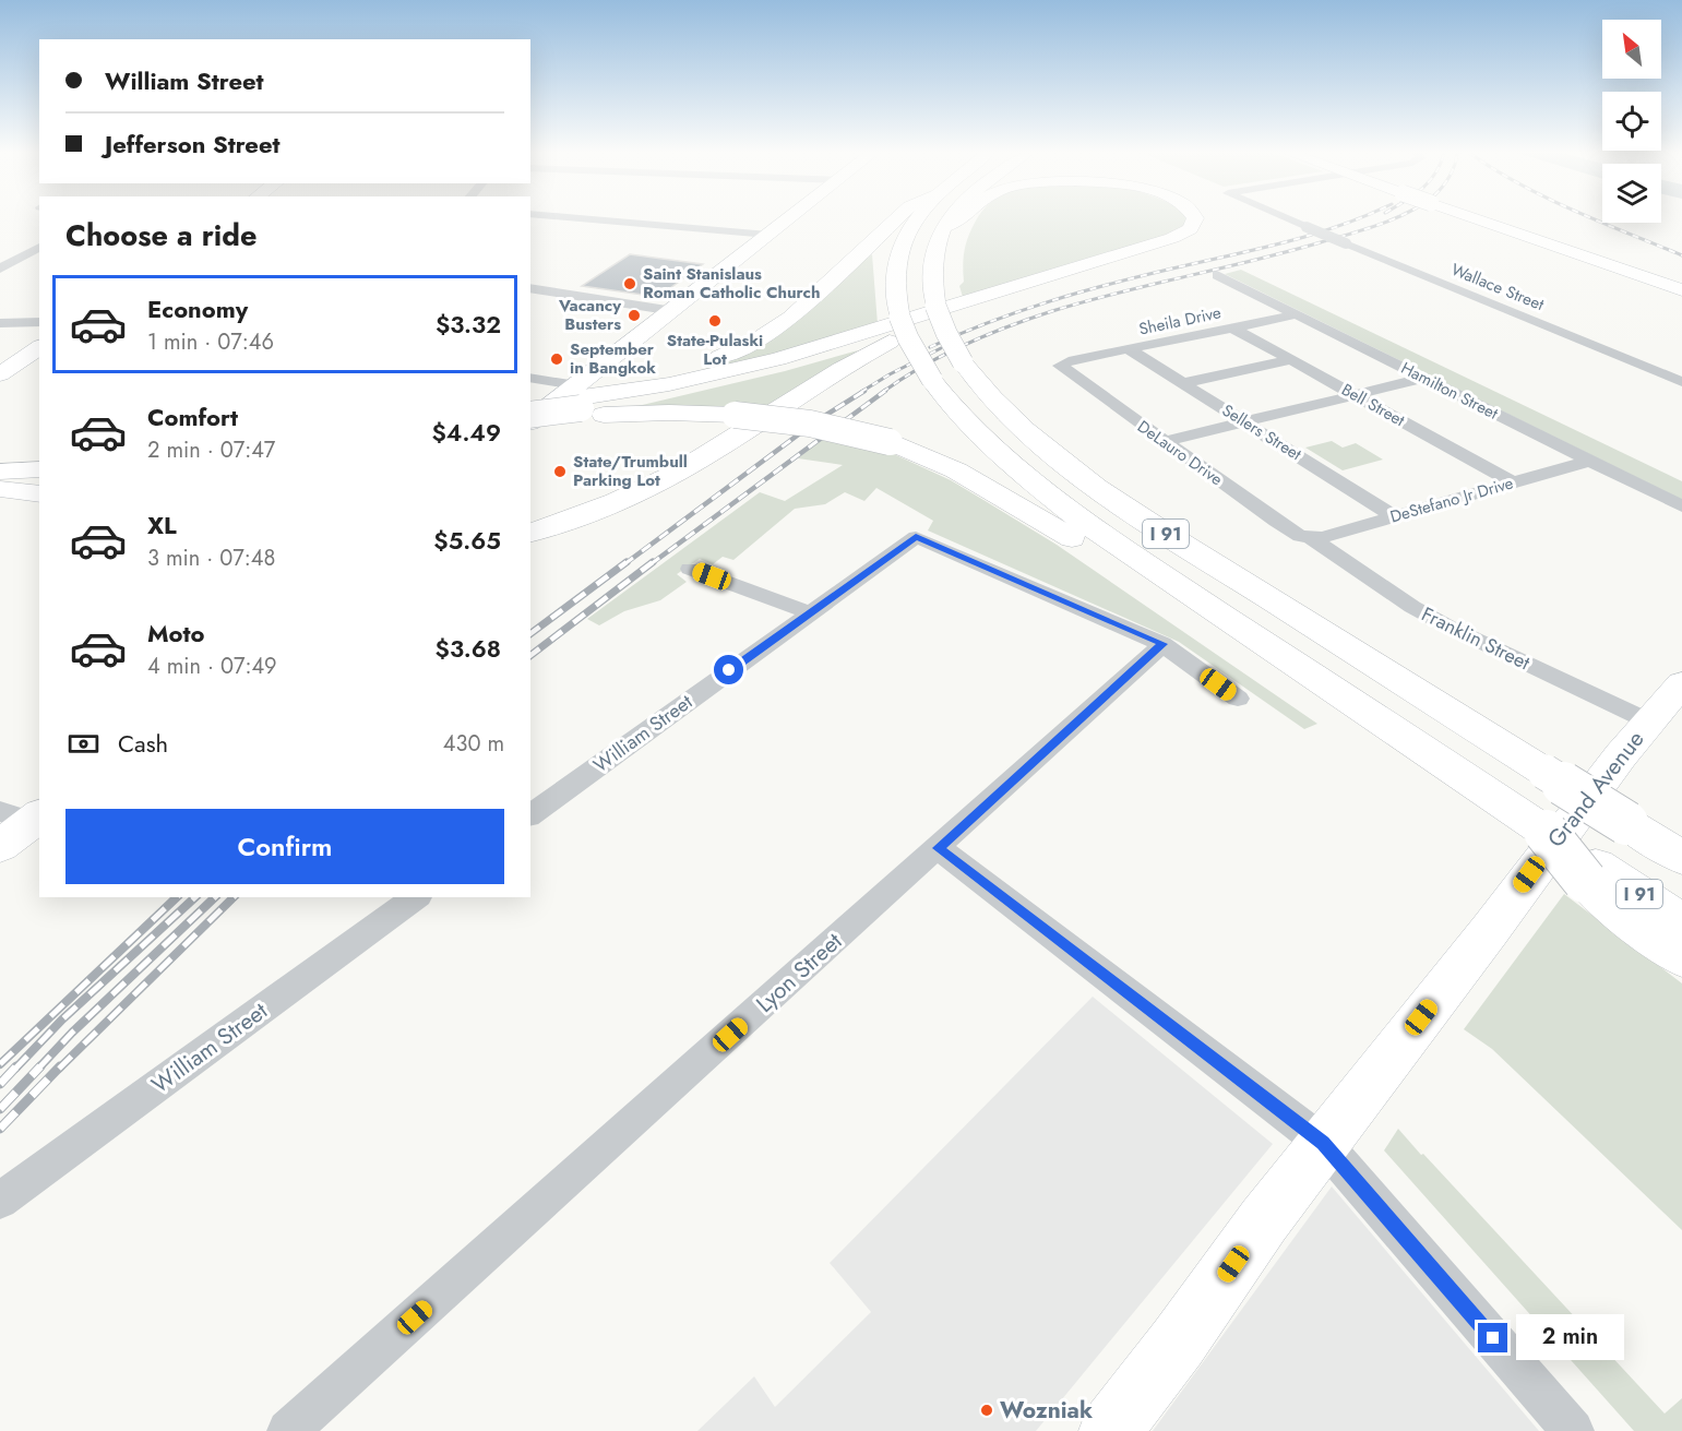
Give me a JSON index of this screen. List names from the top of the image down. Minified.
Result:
{"streets":{"main road":["I 91","Grand Avenue"],"street":["Wallace Street","Sheila Drive","Hamilton Street","Bell Street","Sellers Street","DeLauro Drive","DeStefano Jr Drive","Franklin Street","William Street","Lyon Street"]},"crossings":[["Sheila Drive","Hamilton Street"],["Sheila Drive","Bell Street"],["Sheila Drive","Sellers Street"],["Sheila Drive","DeLauro Drive"],["Hamilton Street","DeStefano Jr Drive"],["Bell Street","DeStefano Jr Drive"],["Sellers Street","DeStefano Jr Drive"],["DeLauro Drive","DeStefano Jr Drive"],["DeLauro Drive","Franklin Street"],["DeStefano Jr Drive","Franklin Street"],["Franklin Street","Grand Avenue"],["William Street","Lyon Street"]],"places":["Saint Stanislaus Roman Catholic Church","Vacancy Busters","State-Pulaski Lot","September in Bangkok","State/Trumbull Parking Lot","Wozniak"],"north":"top left","page":{"banner":["William Street","Jefferson Street"],"heading":"Choose a ride","list":[{"name":"Economy","note":"1 min · 07:46","value":"$3.32"},{"name":"Comfort","note":"2 min · 07:47","value":"$4.49"},{"name":"XL","note":"3 min · 07:48","value":"$5.65"},{"name":"Moto","note":"4 min · 07:49","value":"$3.68"}],"pay":["Cash","430 m"],"buttons":"Confirm","bubble":"2 min"}}
